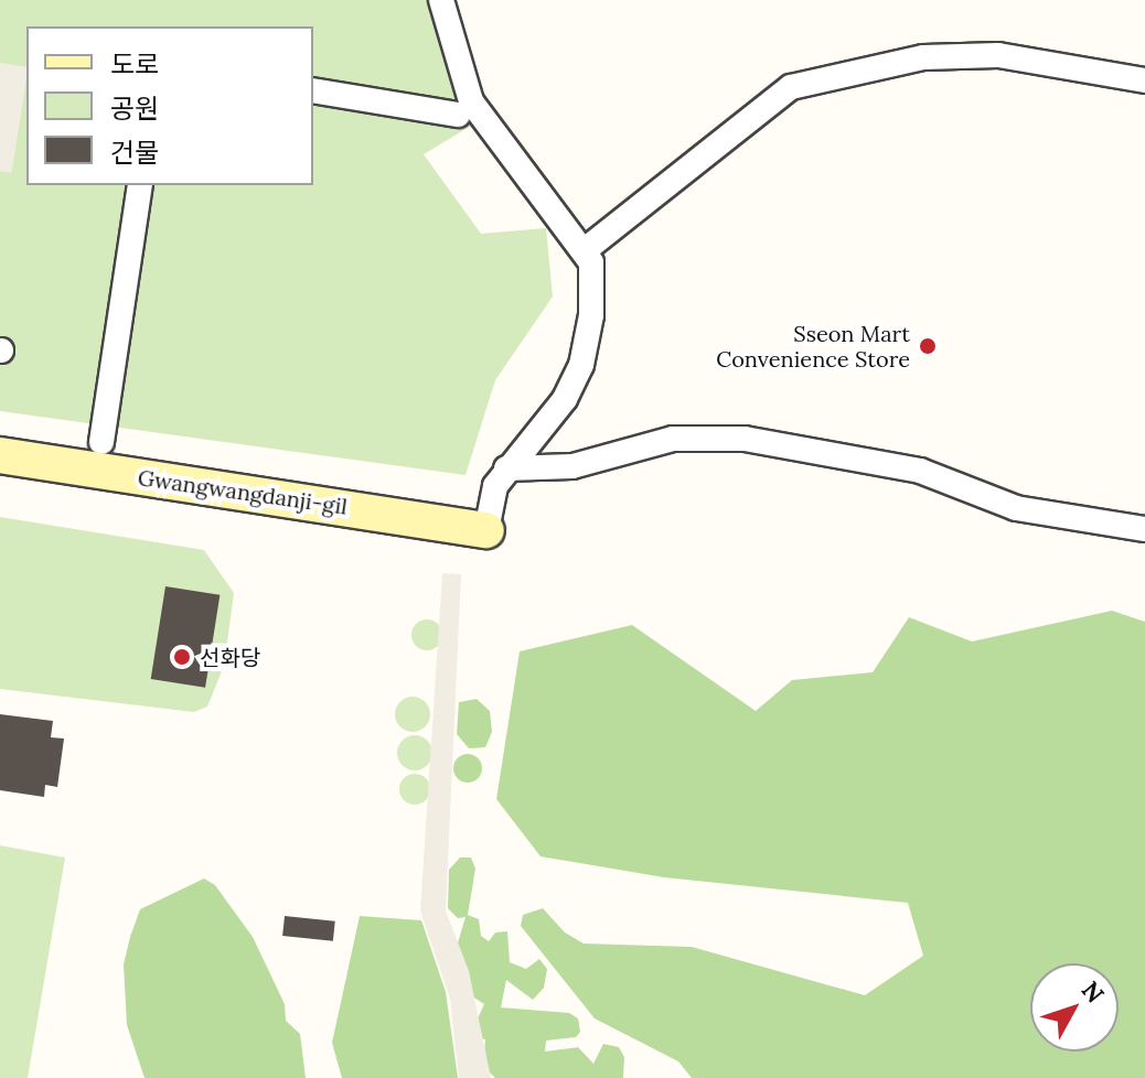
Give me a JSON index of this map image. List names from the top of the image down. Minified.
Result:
{"streets":{"street":["Gwangwangdanji-gil"]},"places":["Sseon Mart Convenience Store","선화당"],"legend":["도로","공원","건물"],"north":"top right"}
